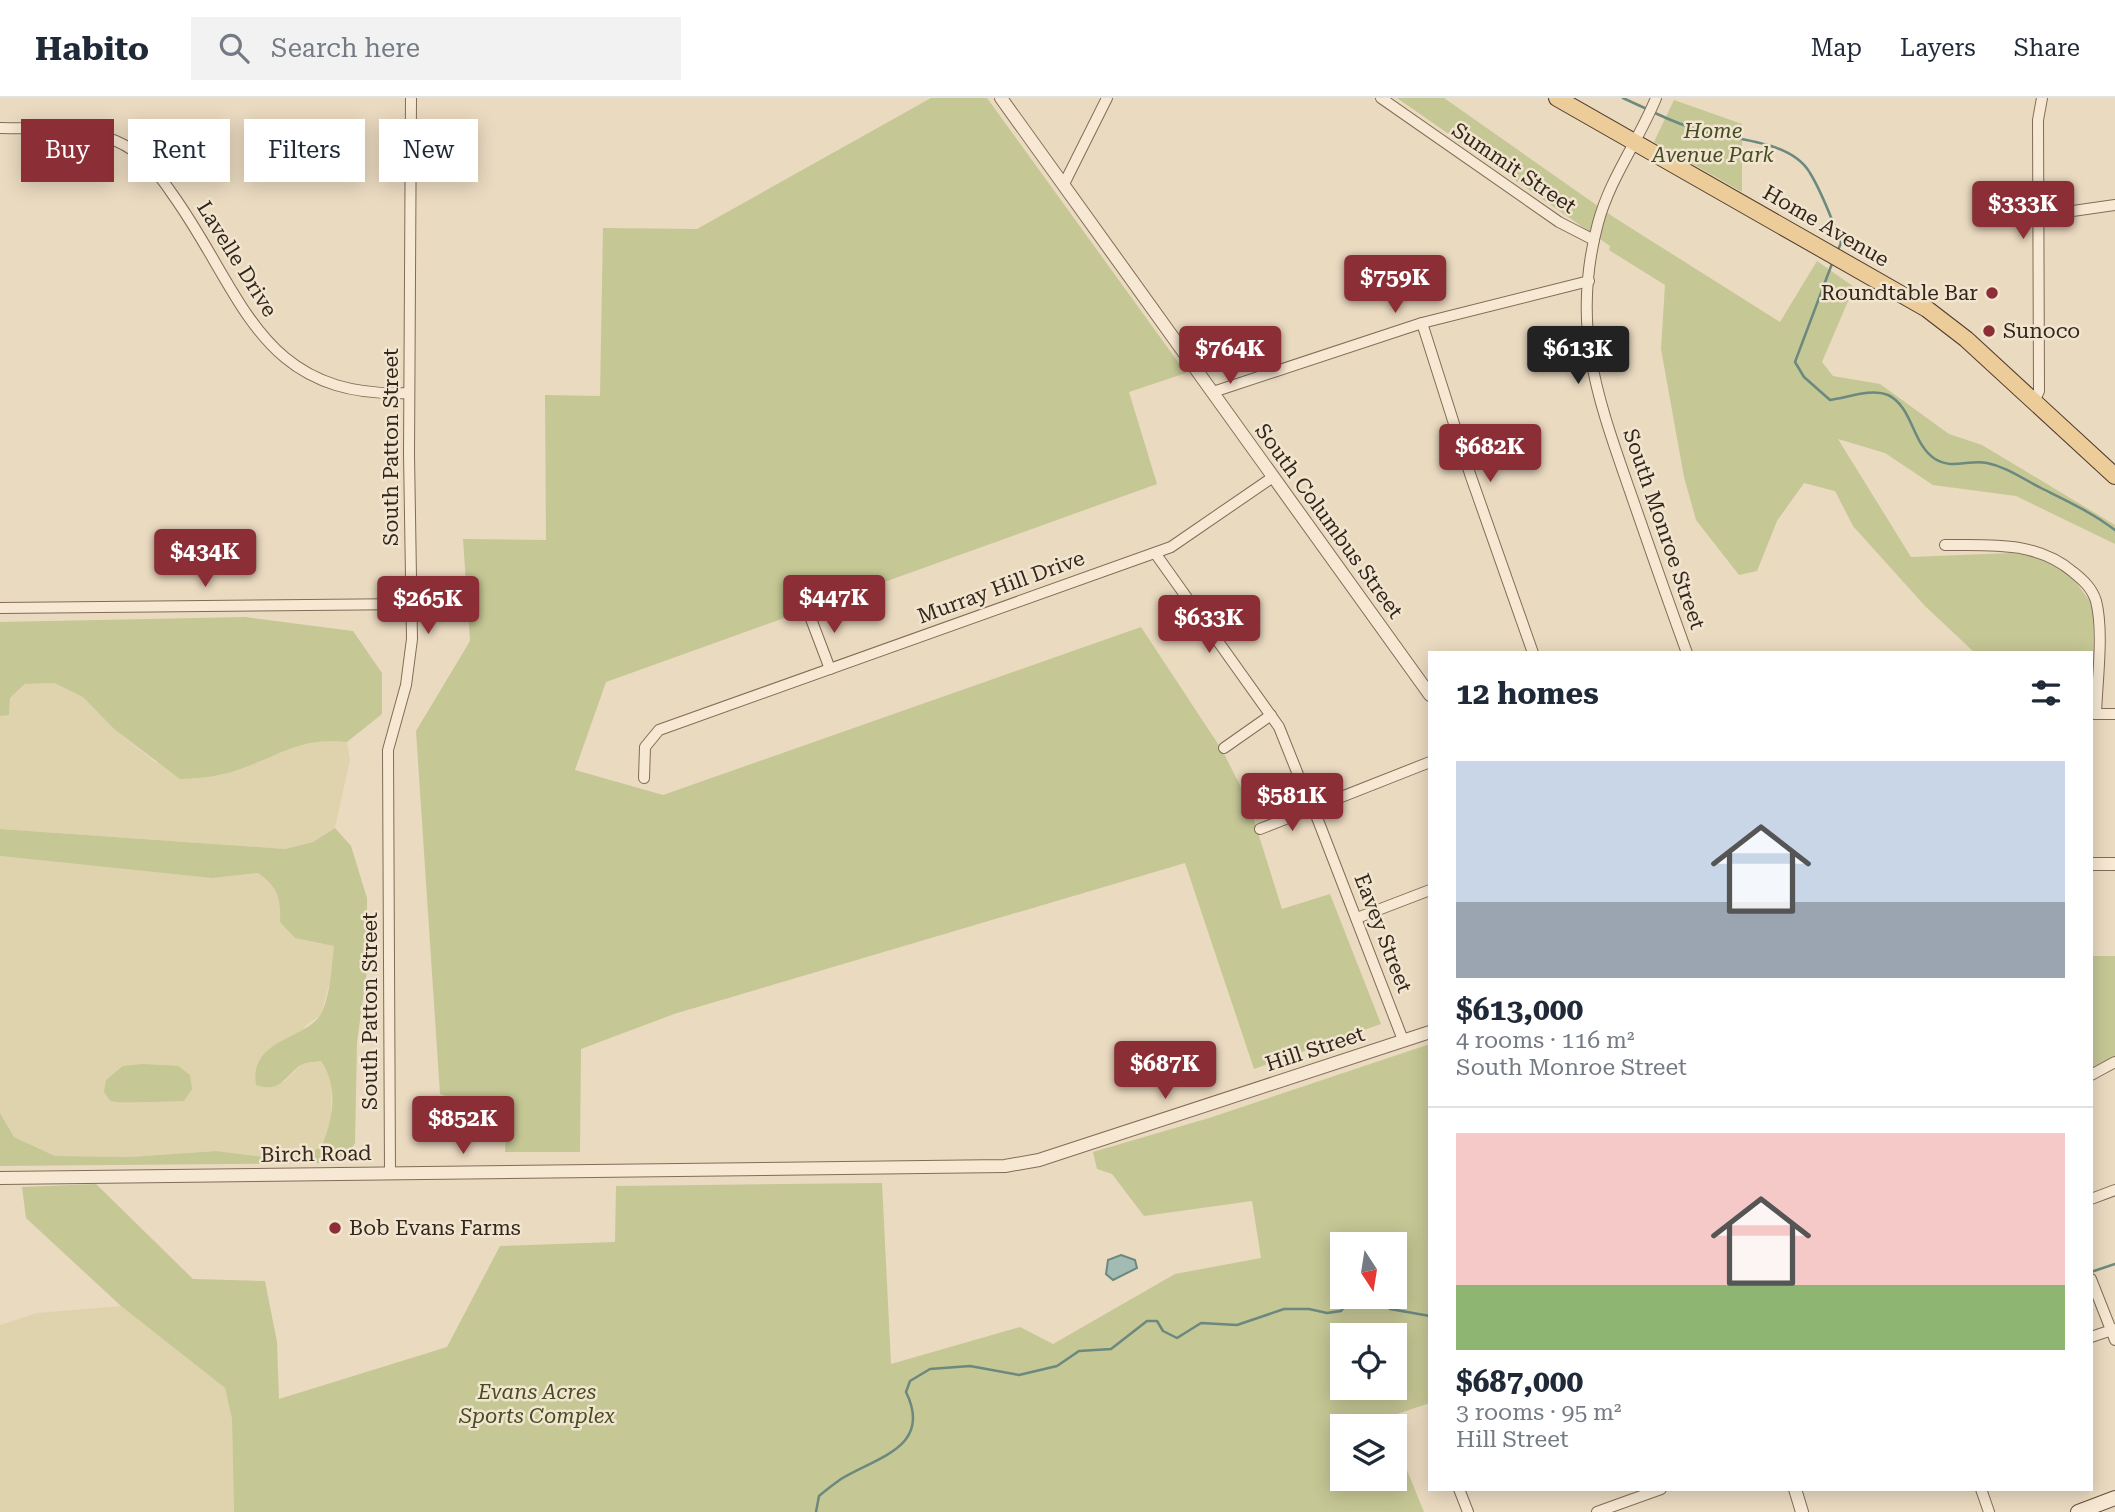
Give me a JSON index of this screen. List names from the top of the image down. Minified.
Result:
{"streets":{"main road":["Home Avenue"],"street":["Summit Street","Lavelle Drive","South Patton Street","South Columbus Street","South Monroe Street","Murray Hill Drive","Eavey Street","Hill Street","Birch Road"]},"crossings":[["Summit Street","South Monroe Street"],["Home Avenue","South Monroe Street"],["Lavelle Drive","South Patton Street"],["South Patton Street","Birch Road"],["South Columbus Street","Murray Hill Drive"],["Murray Hill Drive","Eavey Street"],["Eavey Street","Hill Street"],["Hill Street","Birch Road"]],"parks":["Home Avenue Park","Evans Acres Sports Complex"],"places":["Roundtable Bar","Sunoco","Bob Evans Farms"],"north":"bottom","page":{"header":"Habito","search":"Search here","nav":["Map","Layers","Share"],"chip":["Buy","Rent","Filters","New"],"price":["$333K","$759K","$764K","$613K","$682K","$434K","$447K","$265K","$633K","$581K","$687K","$852K"],"heading":"12 homes","list":[{"name":"$613,000","note":"4 rooms · 116 m² · South Monroe Street"},{"name":"$687,000","note":"3 rooms · 95 m² · Hill Street"}]}}
